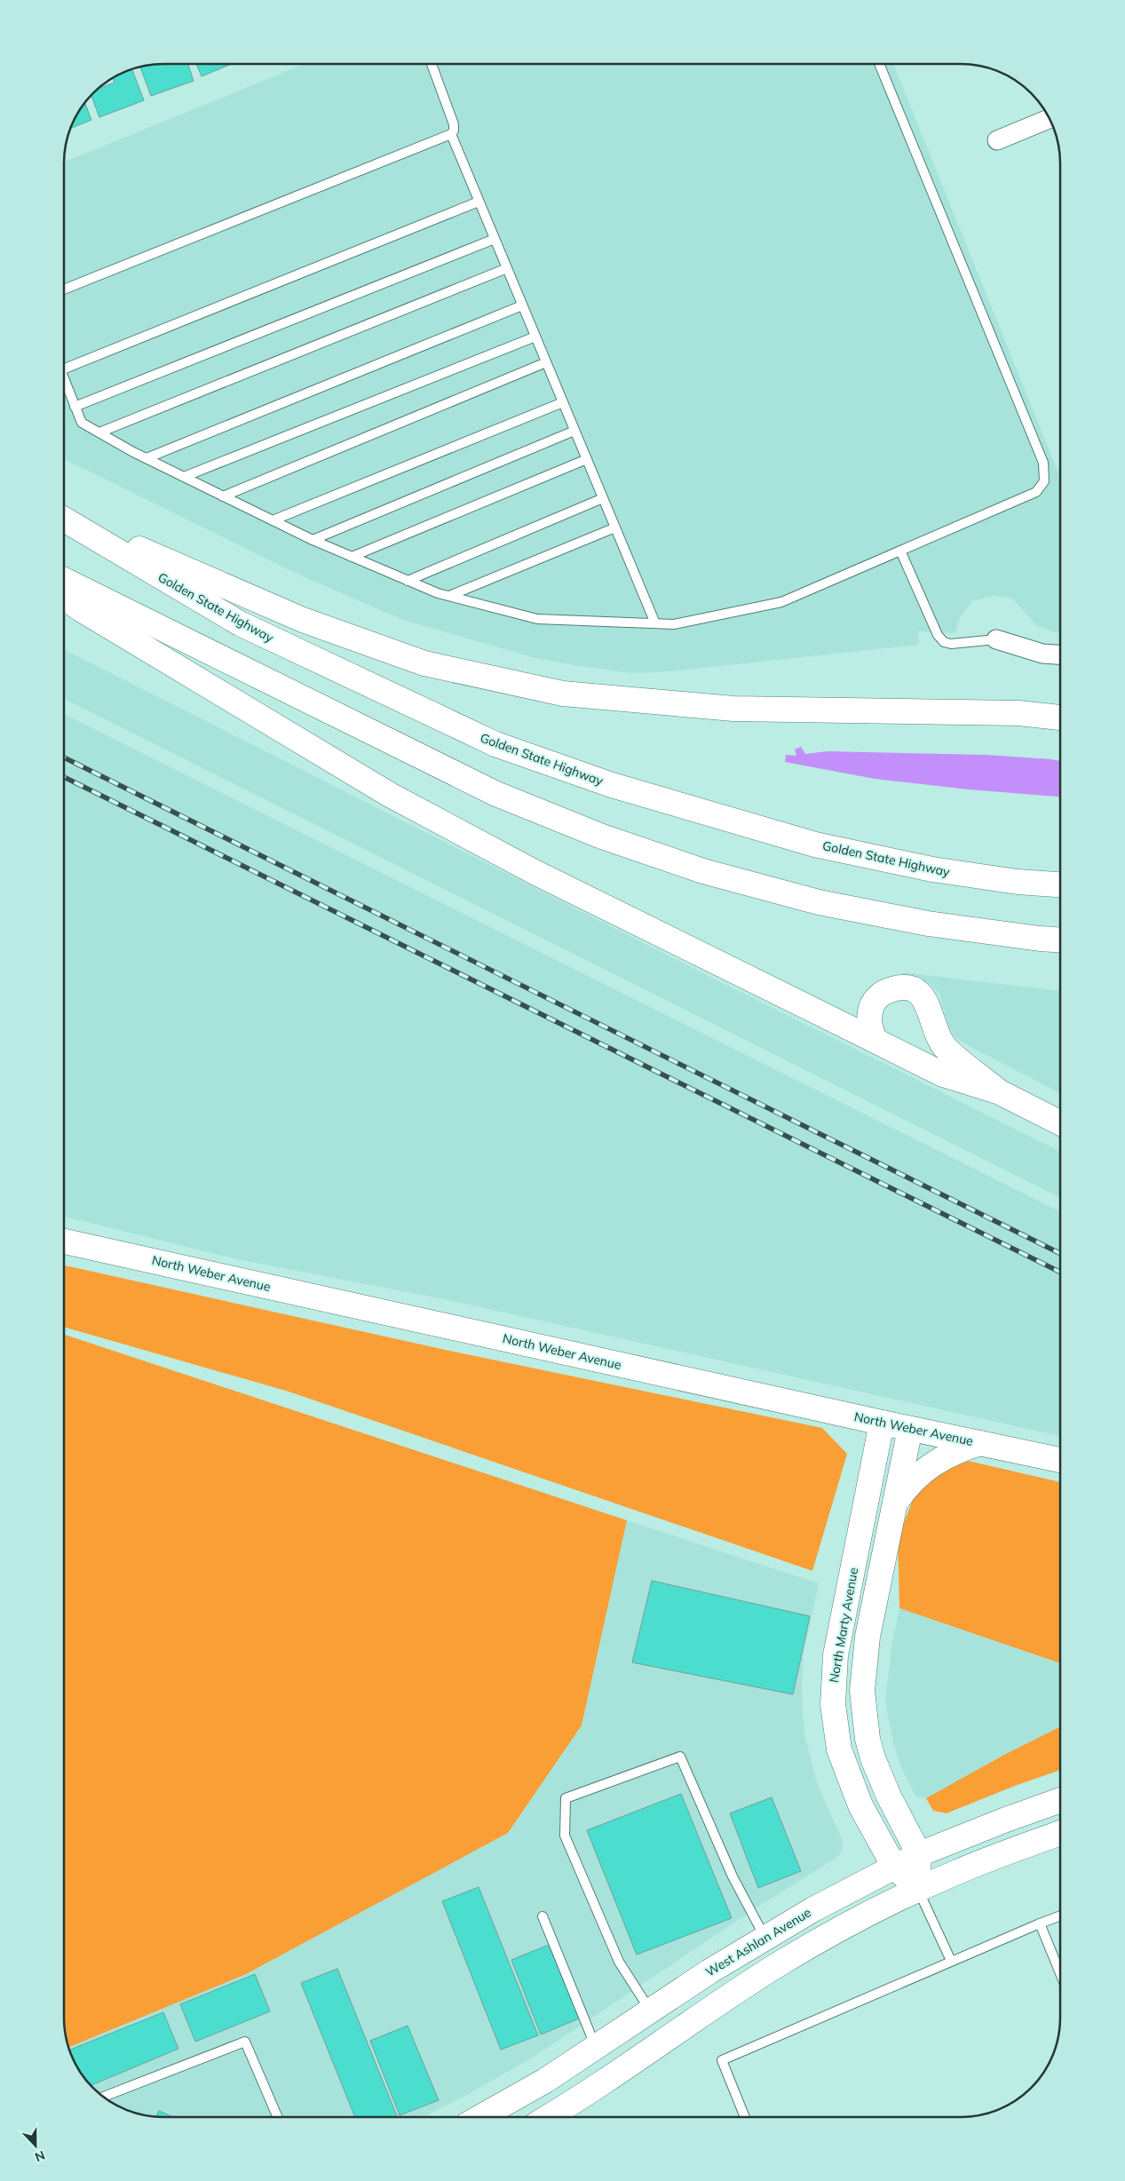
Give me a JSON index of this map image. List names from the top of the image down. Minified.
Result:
{"streets":{"main road":["Golden State Highway","North Weber Avenue","North Marty Avenue","West Ashlan Avenue"]},"crossings":[["North Weber Avenue","North Marty Avenue"],["North Marty Avenue","West Ashlan Avenue"]],"north":"bottom"}
